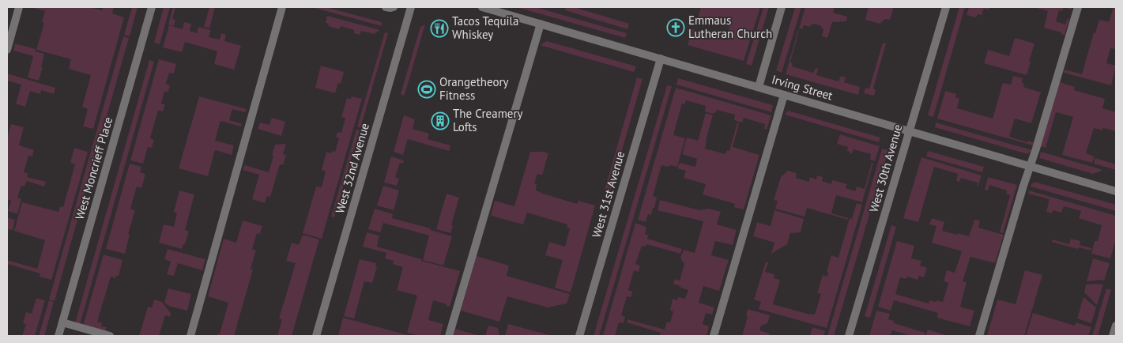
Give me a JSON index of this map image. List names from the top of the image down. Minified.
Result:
{"streets":{"street":["Irving Street","West Moncrieff Place","West 32nd Avenue","West 30th Avenue","West 31st Avenue"]},"crossings":[["Irving Street","West 30th Avenue"],["Irving Street","West 31st Avenue"]],"places":{"church":["Emmaus Lutheran Church"],"restaurant":["Tacos Tequila Whiskey"],"sports":["Orangetheory Fitness"],"building":["The Creamery Lofts"]}}
